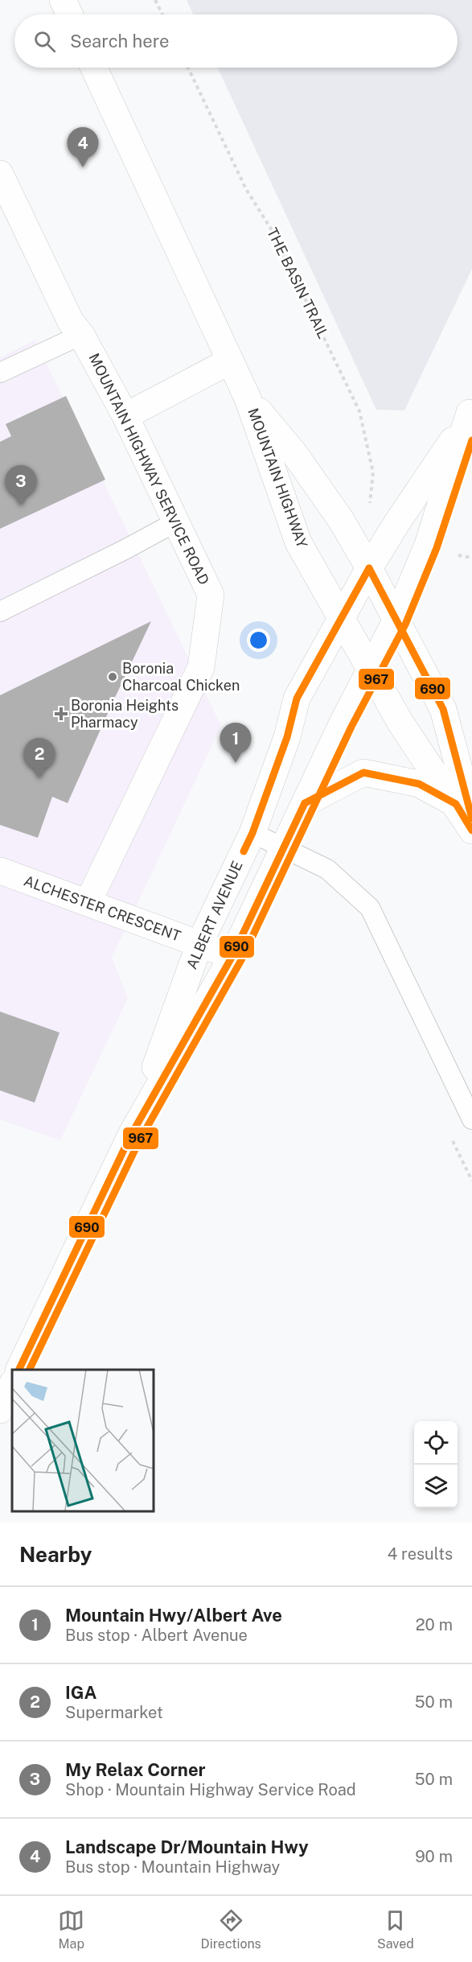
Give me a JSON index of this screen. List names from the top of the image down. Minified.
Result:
{"streets":{"main road":["MOUNTAIN HIGHWAY SERVICE ROAD","MOUNTAIN HIGHWAY","ALCHESTER CRESCENT","ALBERT AVENUE"],"path":["THE BASIN TRAIL"]},"crossings":[["MOUNTAIN HIGHWAY SERVICE ROAD","ALCHESTER CRESCENT"],["MOUNTAIN HIGHWAY","ALBERT AVENUE"],["ALCHESTER CRESCENT","ALBERT AVENUE"]],"places":{"other":["Boronia Charcoal Chicken"],"health":["Boronia Heights Pharmacy"]},"lines":["transit line 967","transit line 690"],"page":{"search":"Search here","pins":["4","3","1","2"],"heading":["Nearby","4 results"],"list":[{"mark":"1","name":"Mountain Hwy/Albert Ave","note":"Bus stop · Albert Avenue","value":"20 m"},{"mark":"2","name":"IGA","note":"Supermarket","value":"50 m"},{"mark":"3","name":"My Relax Corner","note":"Shop · Mountain Highway Service Road","value":"50 m"},{"mark":"4","name":"Landscape Dr/Mountain Hwy","note":"Bus stop · Mountain Highway","value":"90 m"}],"nav":["Map","Directions","Saved"]}}
